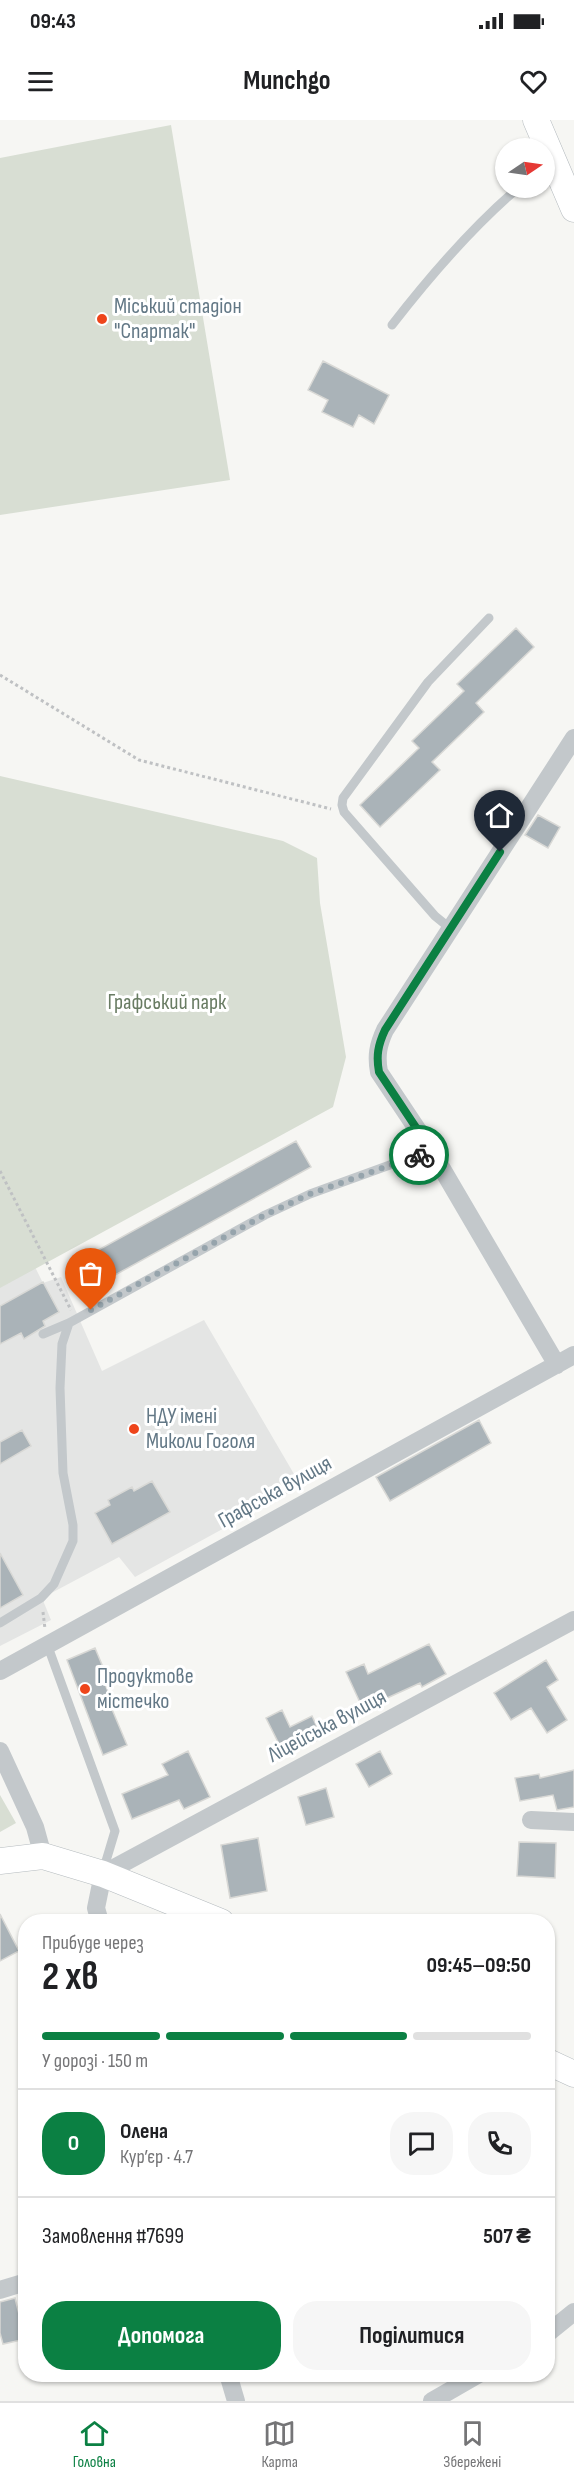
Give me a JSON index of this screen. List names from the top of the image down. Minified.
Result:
{"streets":{"street":["Графська вулиця","Ліцейська вулиця"]},"parks":["Графський парк"],"places":["Міський стадіон \"Спартак\"","НДУ імені Миколи Гоголя","Продуктове містечко"],"north":"right","page":{"status":"09:43","header":"Munchgo","heading":["2 хв","Прибуде через","09:45–09:50"],"panel":["Олена","Кур’єр · 4.7","Замовлення #7699","507 ₴"],"bar":"У дорозі · 150 m","round":"О","buttons":["Допомога","Поділитися"],"tabs":["Головна","Карта","Збережені"]}}
